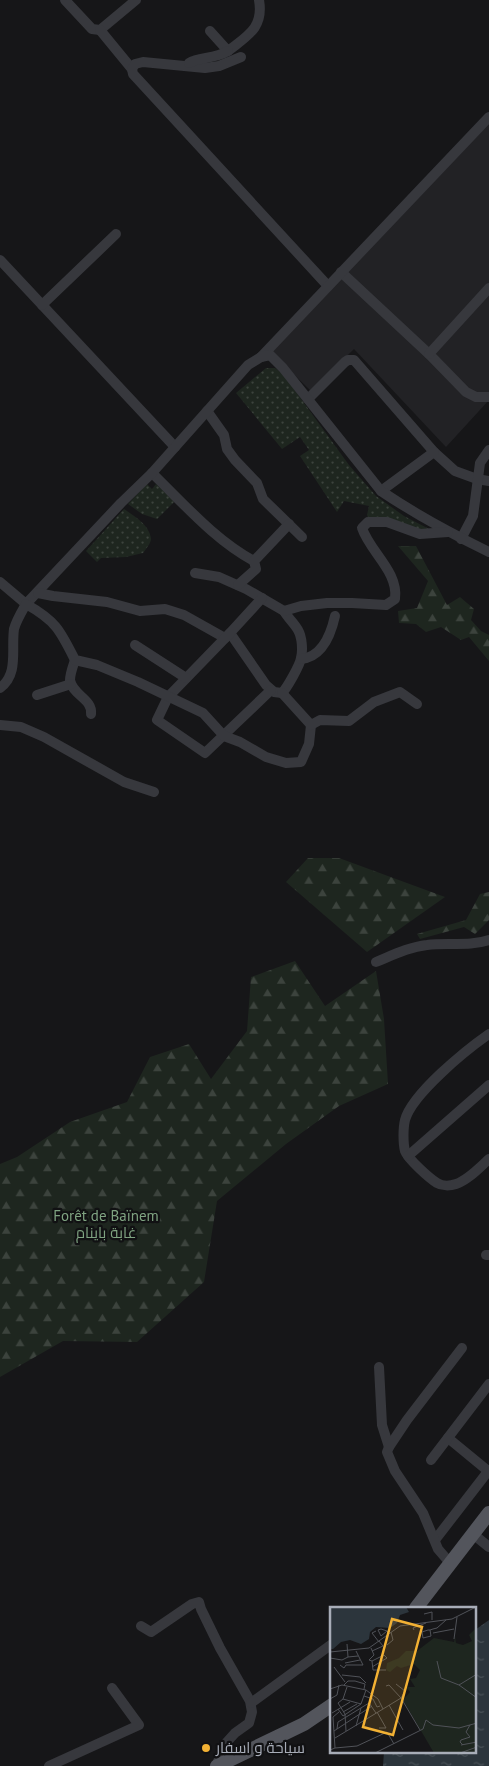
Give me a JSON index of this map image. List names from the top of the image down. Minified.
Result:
{"parks":["Forêt de Baïnem غابة باينام"],"places":["سياحة و اسفار"]}
